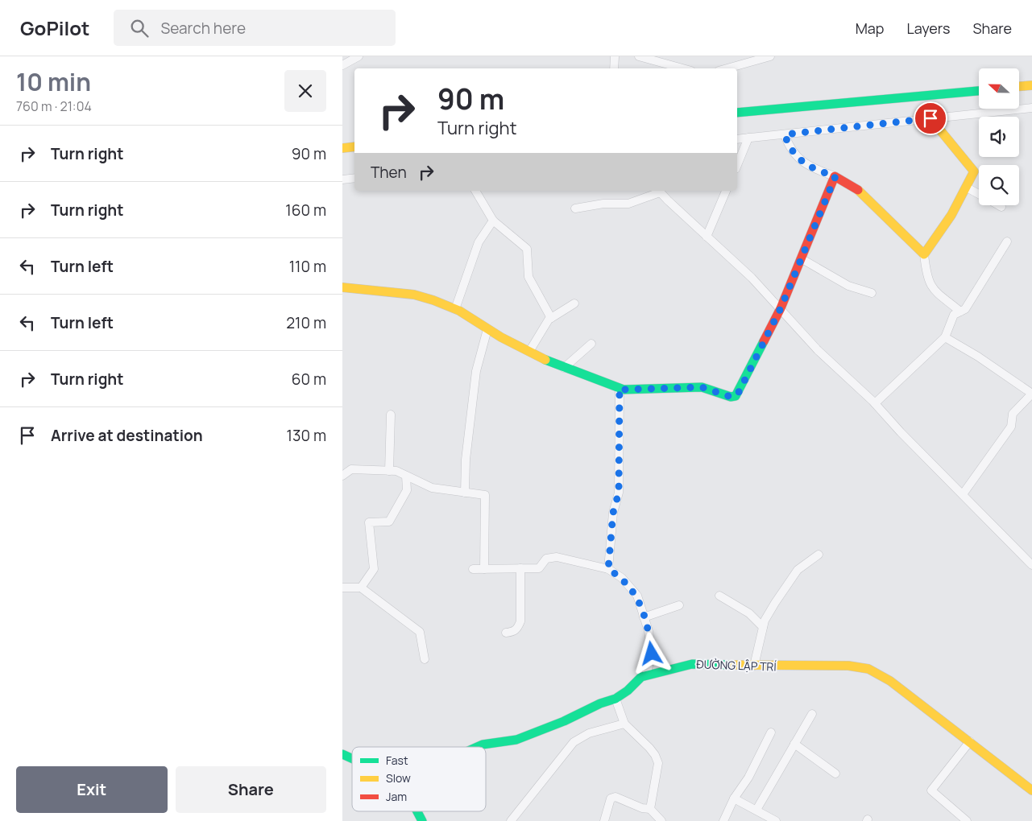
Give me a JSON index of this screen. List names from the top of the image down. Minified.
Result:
{"streets":{"street":["ĐƯỜNG LẬP TRÍ"]},"legend":["Fast","Slow","Jam"],"north":"left","page":{"header":"GoPilot","search":"Search here","nav":["Map","Layers","Share"],"heading":["10 min","760 m · 21:04"],"turn":["90 m","Turn right"],"list":[{"name":"Turn right","value":"90 m"},{"name":"Turn right","value":"160 m"},{"name":"Turn left","value":"110 m"},{"name":"Turn left","value":"210 m"},{"name":"Turn right","value":"60 m"},{"name":"Arrive at destination","value":"130 m"}],"then":"Then","buttons":["Exit","Share"]}}
